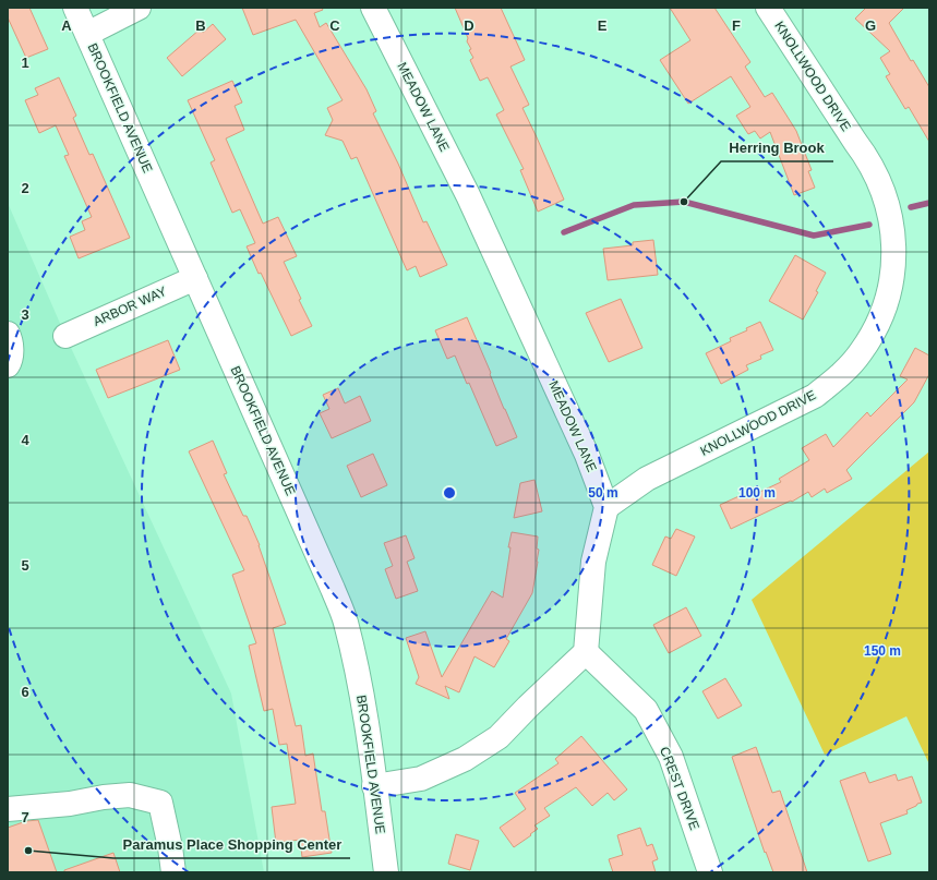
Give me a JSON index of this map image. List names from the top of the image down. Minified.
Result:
{"streets":{"street":["KNOLLWOOD DRIVE","MEADOW LANE","BROOKFIELD AVENUE","ARBOR WAY","CREST DRIVE"]},"crossings":[["KNOLLWOOD DRIVE","MEADOW LANE"],["BROOKFIELD AVENUE","ARBOR WAY"]],"places":["Herring Brook","Paramus Place Shopping Center"],"grid":{"columns":["A","B","C","D","E","F","G"],"rows":["1","2","3","4","5","6","7"]},"rings":["50 m","100 m","150 m"]}
